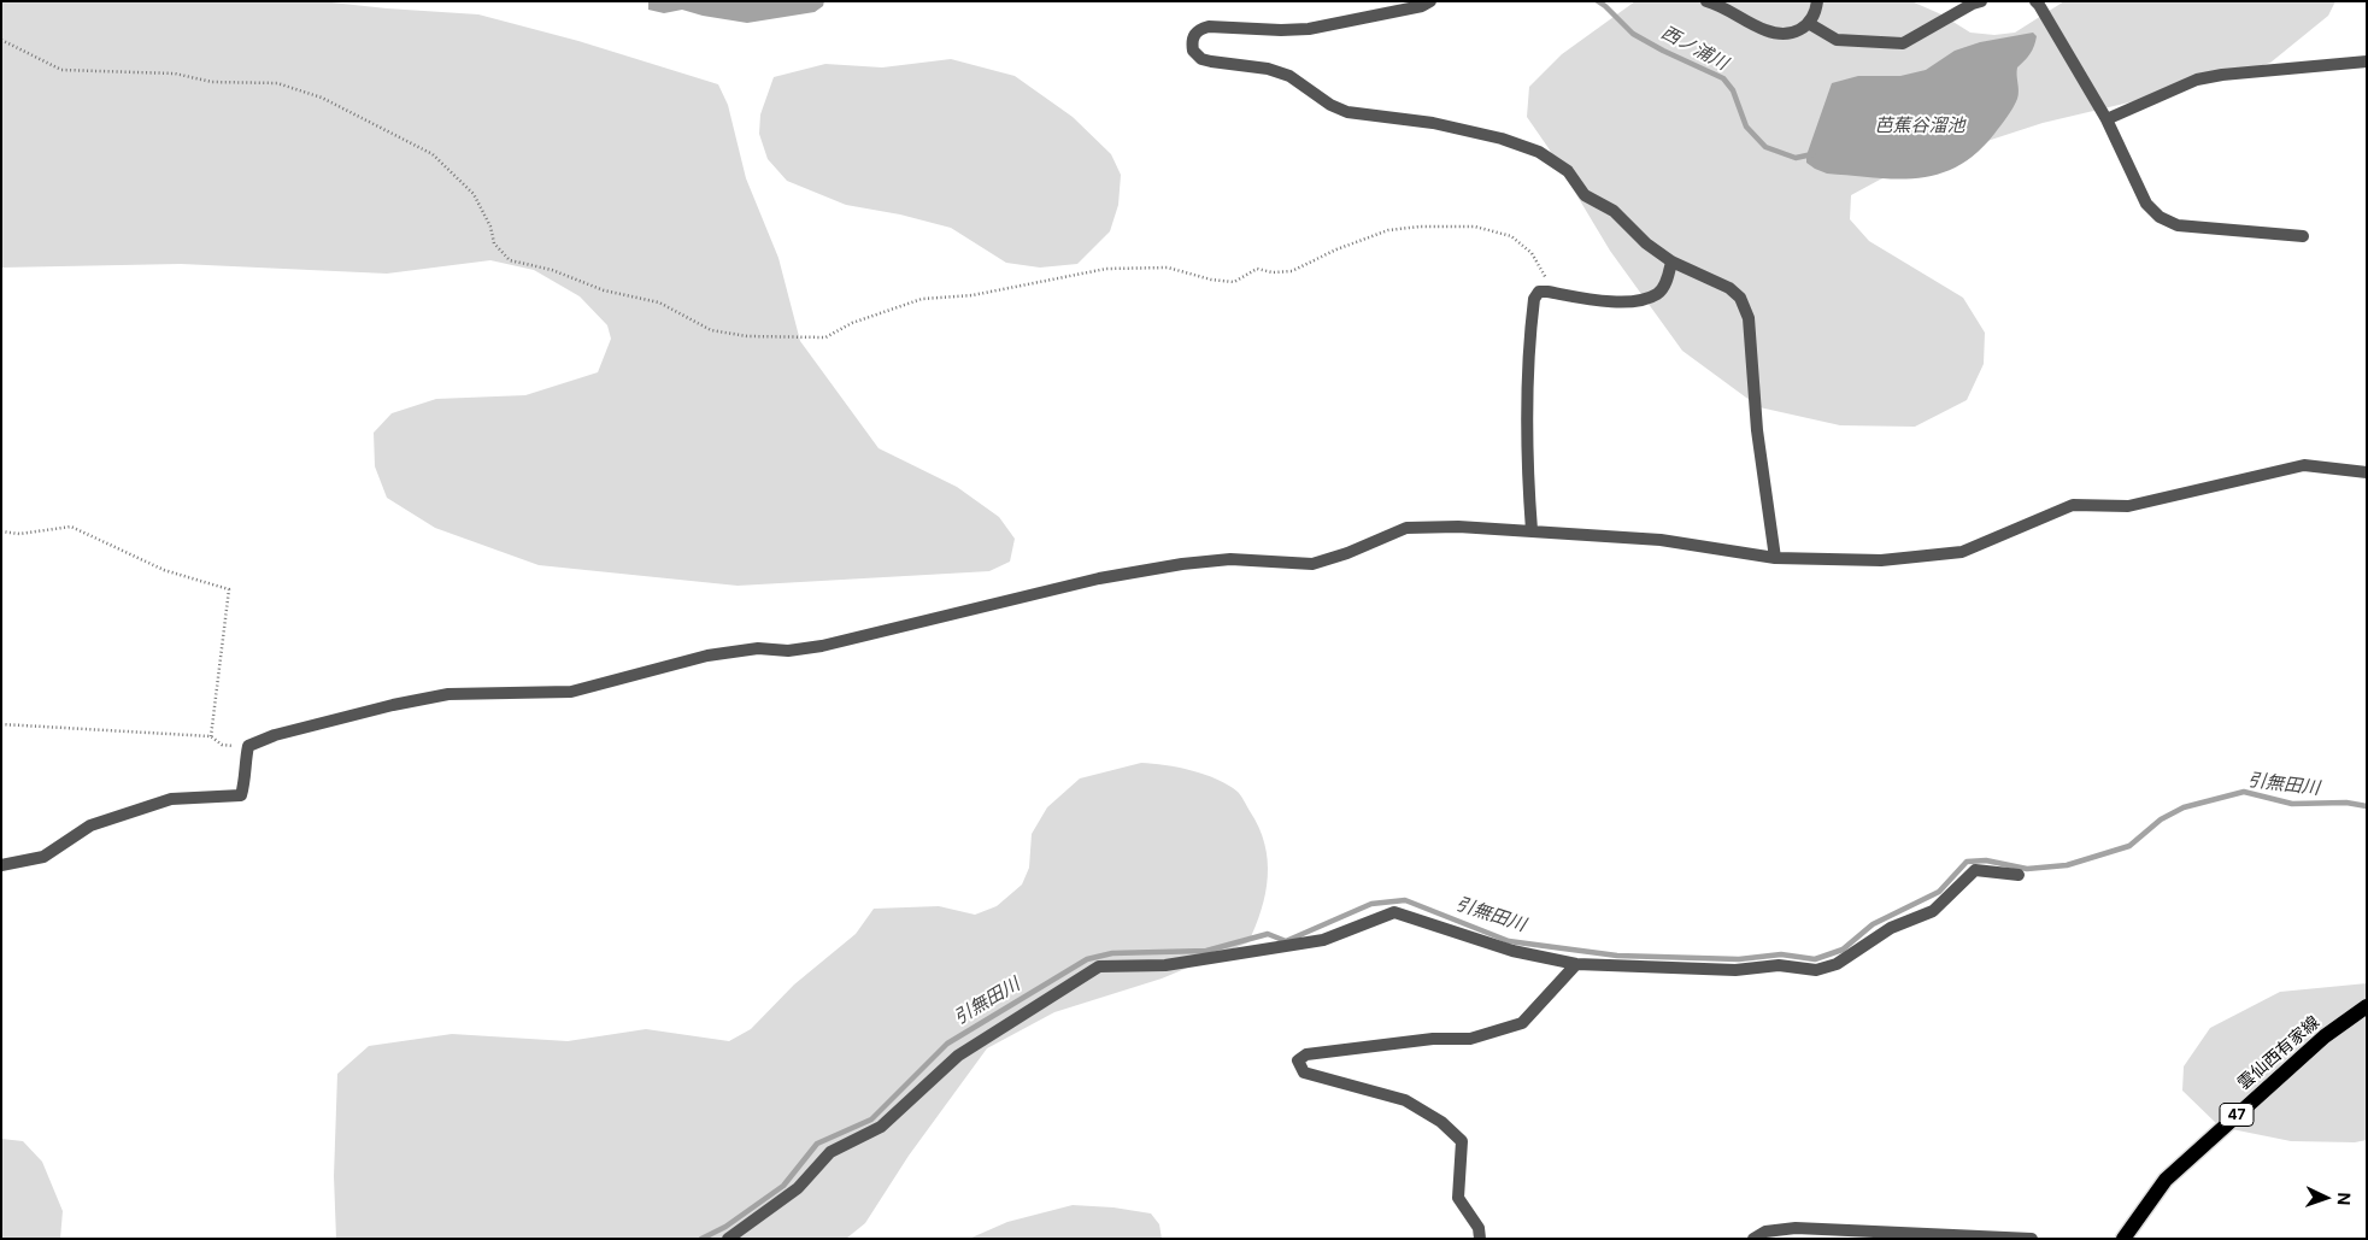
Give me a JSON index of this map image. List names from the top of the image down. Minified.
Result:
{"streets":{"main road":["雲仙西有家線","47"]},"water":["西ノ浦川","芭蕉谷溜池","引無田川"],"north":"right"}
